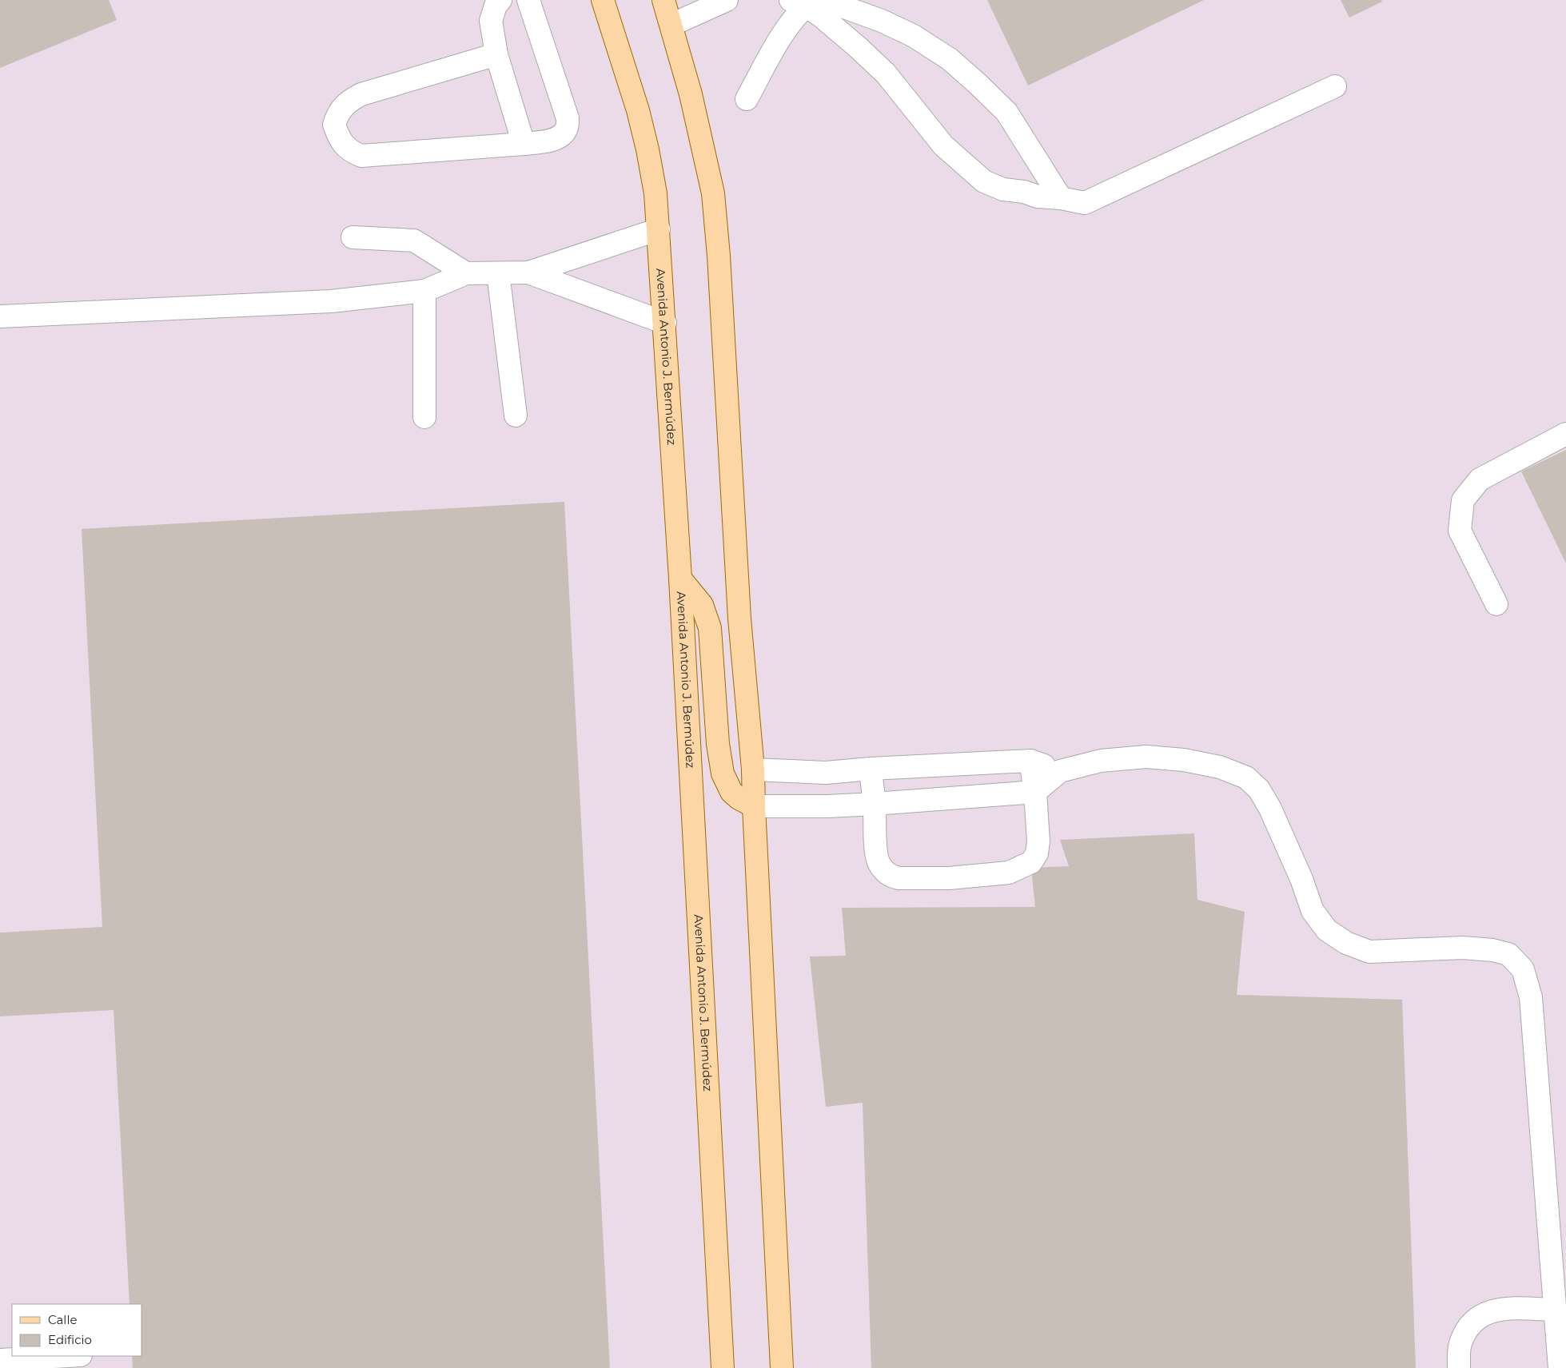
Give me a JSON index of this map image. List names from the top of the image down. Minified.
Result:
{"streets":{"main road":["Avenida Antonio J. Bermúdez"]},"legend":["Calle","Edificio"]}
